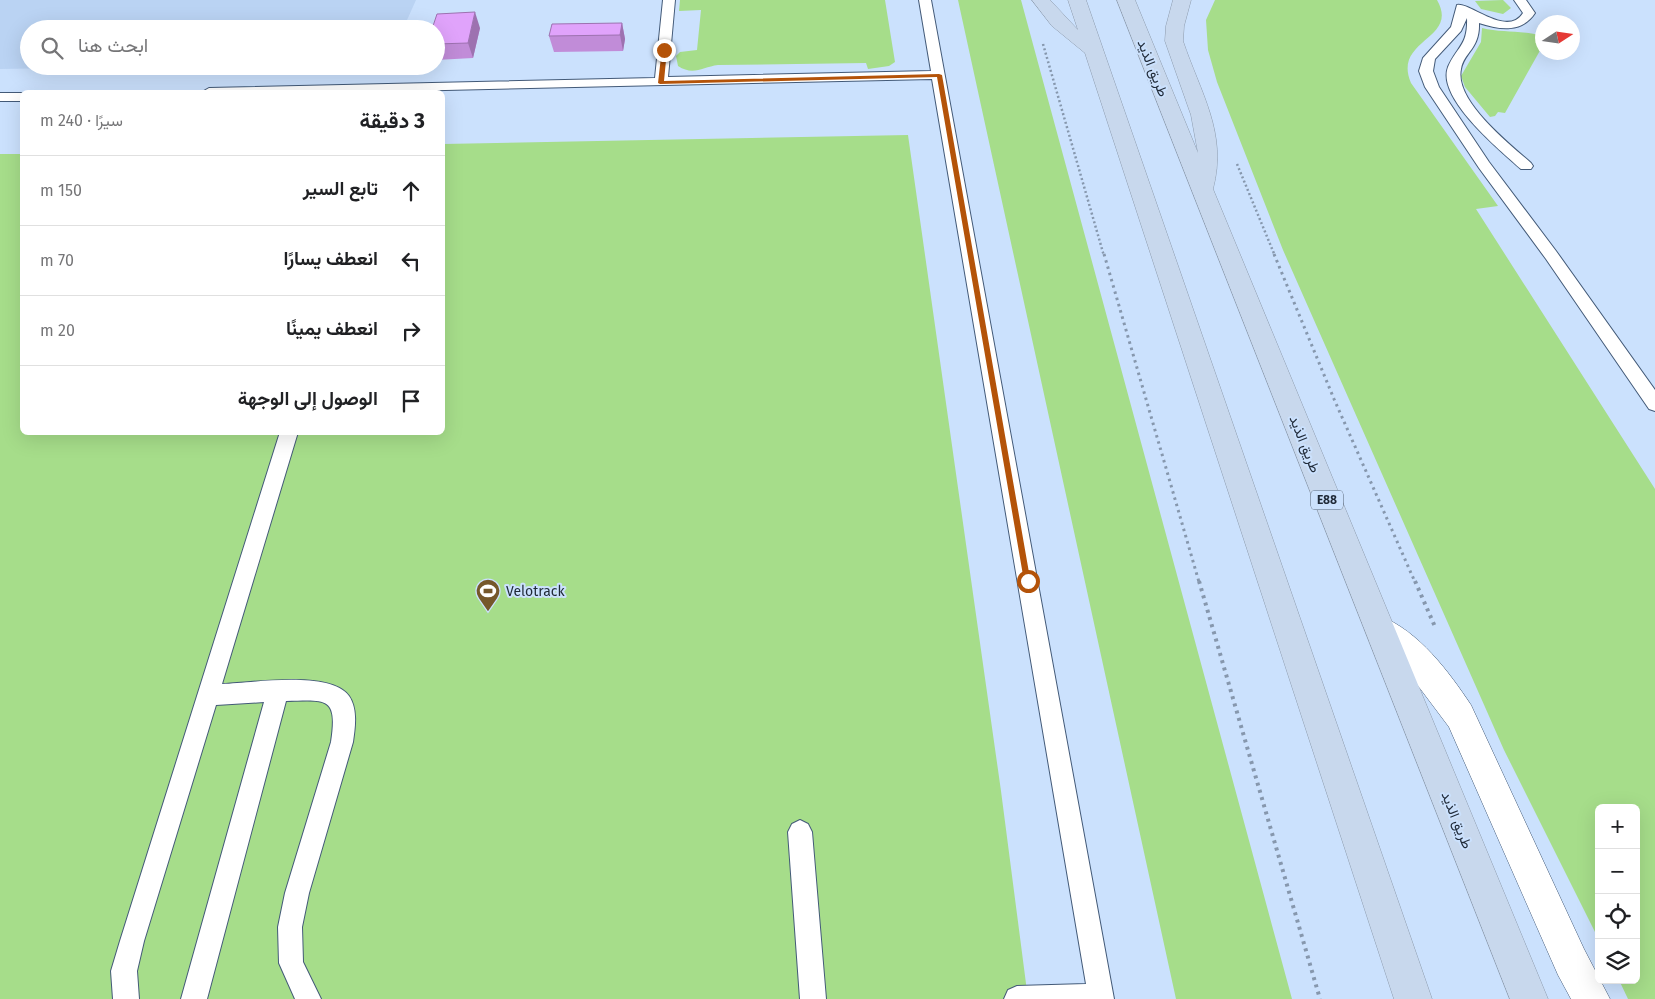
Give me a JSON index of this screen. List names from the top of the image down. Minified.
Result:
{"streets":{"highway":["طريق الذيد","E88"]},"places":{"sports":["Velotrack"]},"north":"right","page":{"search":"ابحث هنا","heading":["3 دقيقة","سيرًا · 240 m"],"list":[["تابع السير","150 m"],["انعطف يسارًا","70 m"],["انعطف يمينًا","20 m"],"الوصول إلى الوجهة"],"map_buttons":["+","−"]}}
